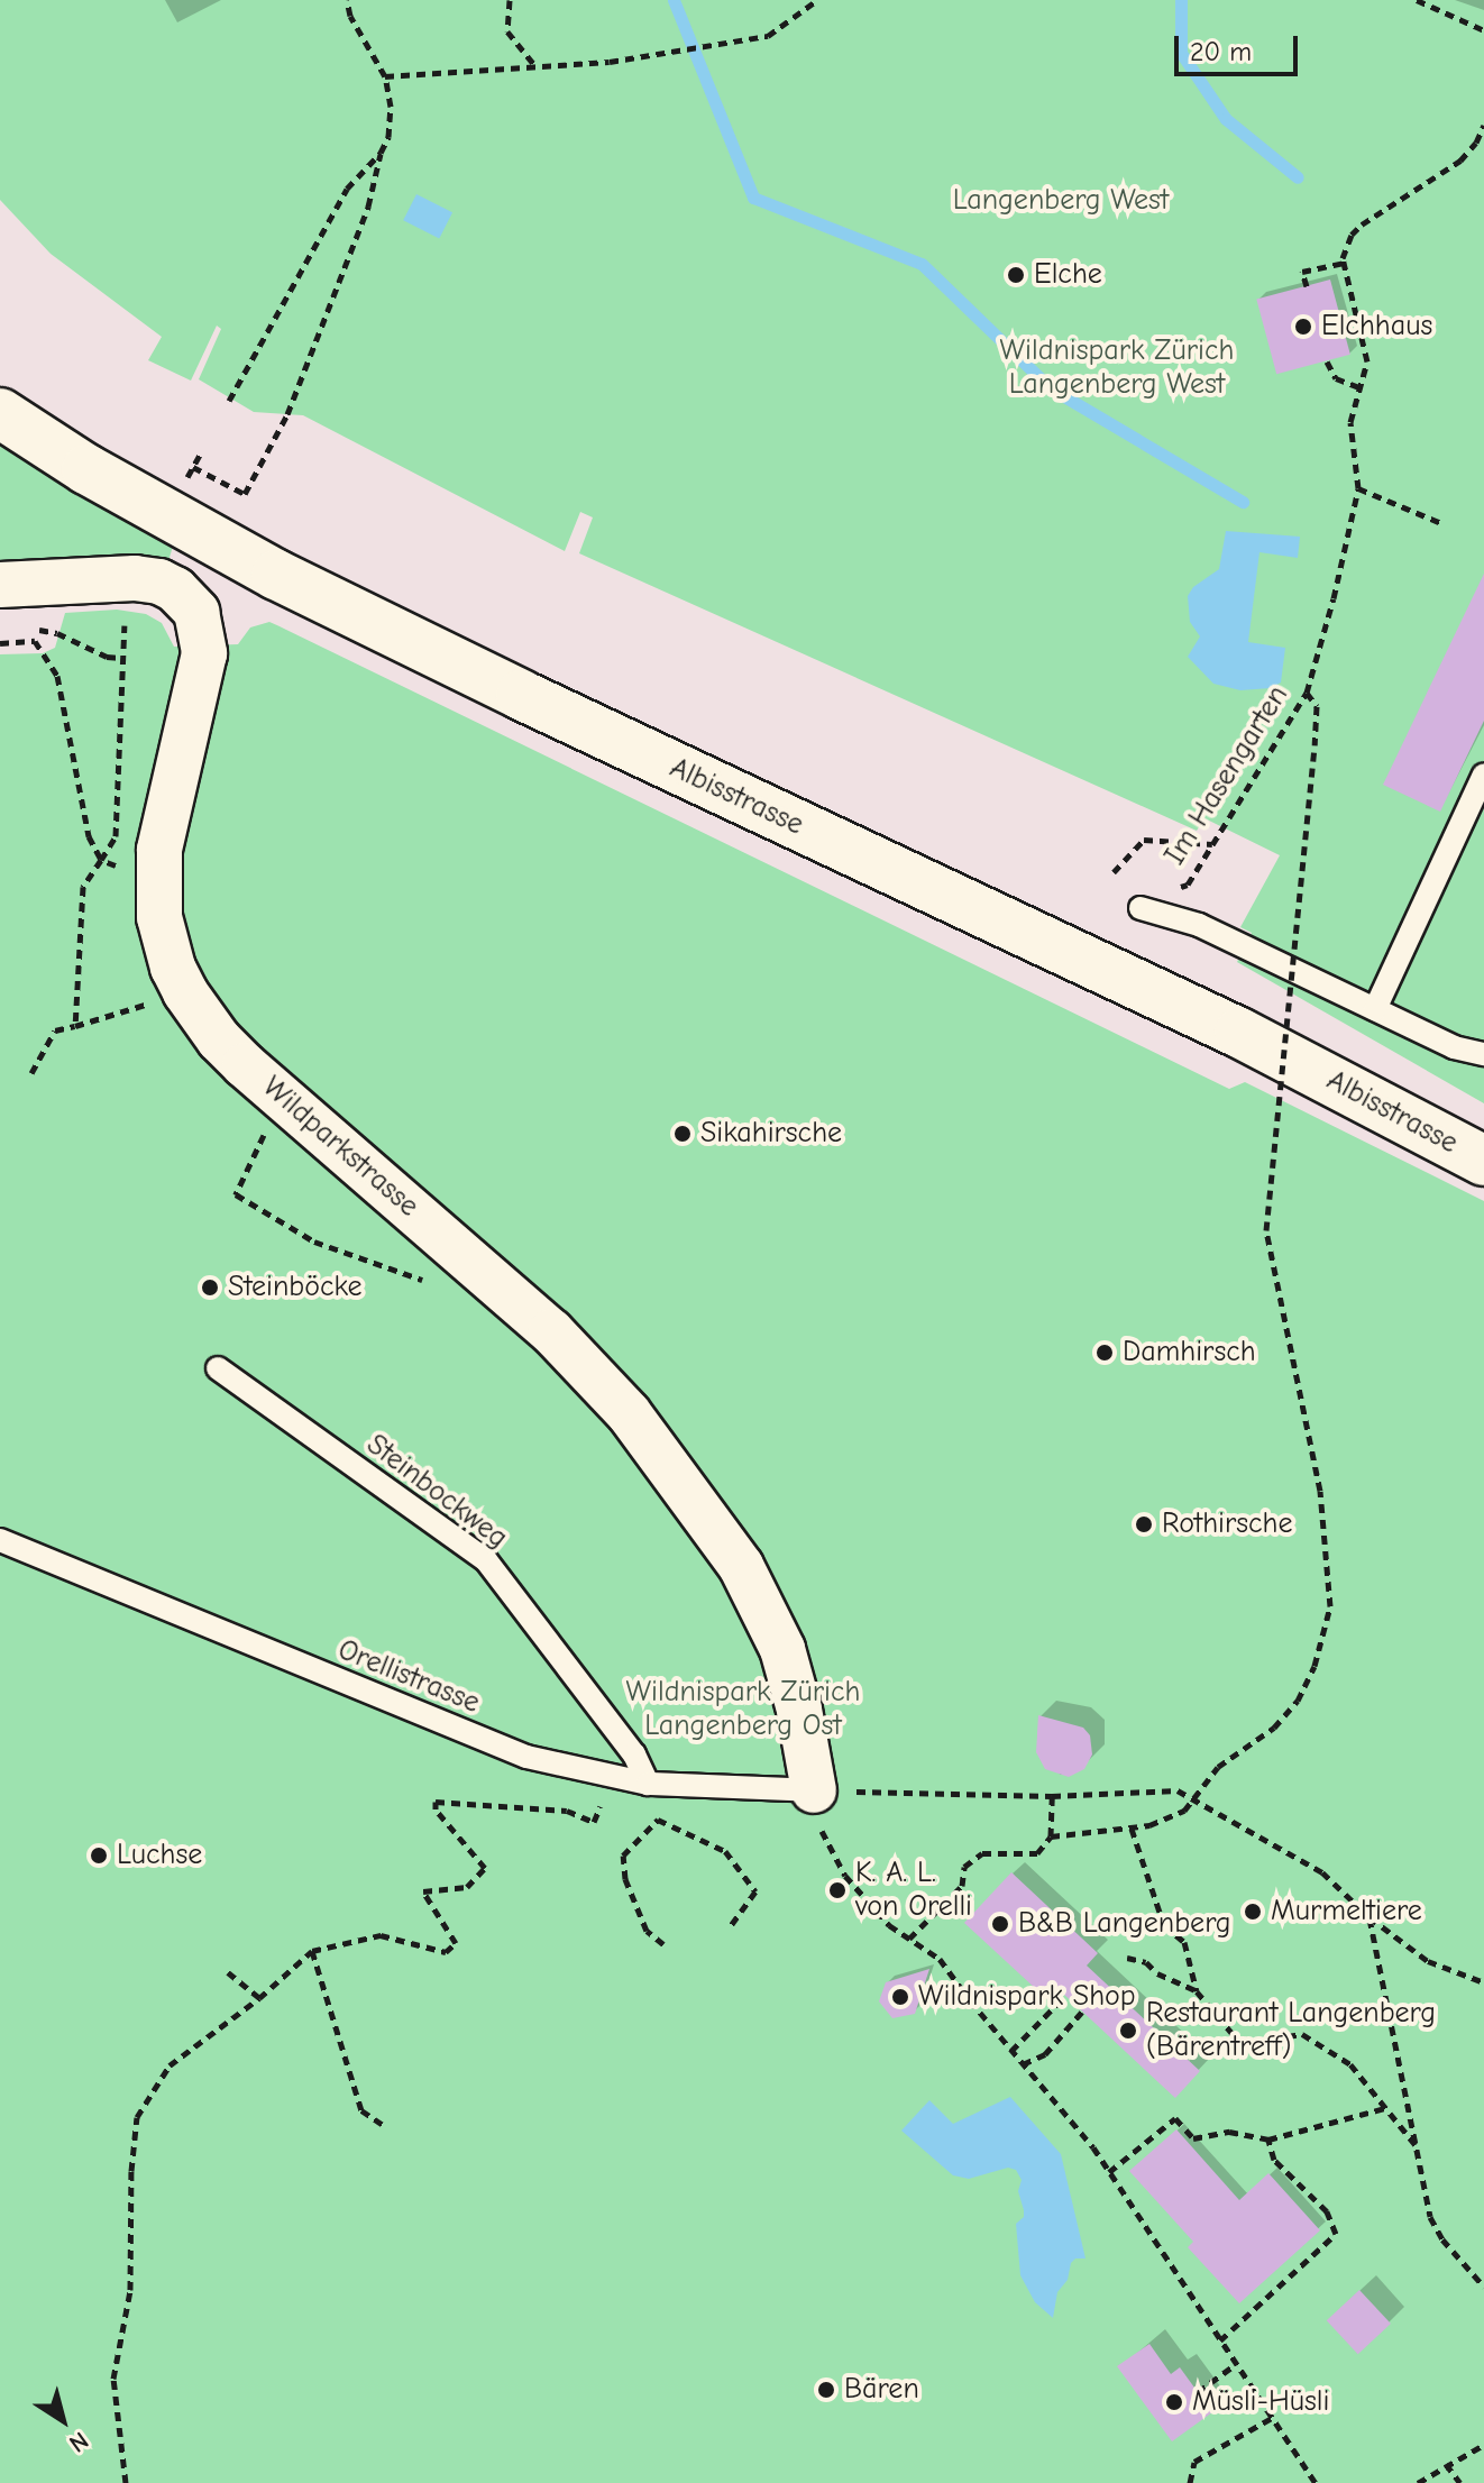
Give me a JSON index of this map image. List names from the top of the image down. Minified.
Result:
{"streets":{"main road":["Albisstrasse"],"street":["Wildparkstrasse"],"lane":["Steinbockweg","Orellistrasse"],"path":["Im Hasengarten"]},"crossings":[["Wildparkstrasse","Orellistrasse"],["Steinbockweg","Orellistrasse"]],"parks":["Langenberg West","Wildnispark Zürich Langenberg West","Wildnispark Zürich Langenberg Ost"],"places":["Elche","Elchhaus","Sikahirsche","Steinböcke","Damhirsch","Rothirsche","Luchse","K. A. L. von Orelli","Murmeltiere","B&B Langenberg","Wildnispark Shop","Restaurant Langenberg (Bärentreff)","Bären","Müsli-Hüsli"],"scale_bar":"20 m","north":"bottom right"}
